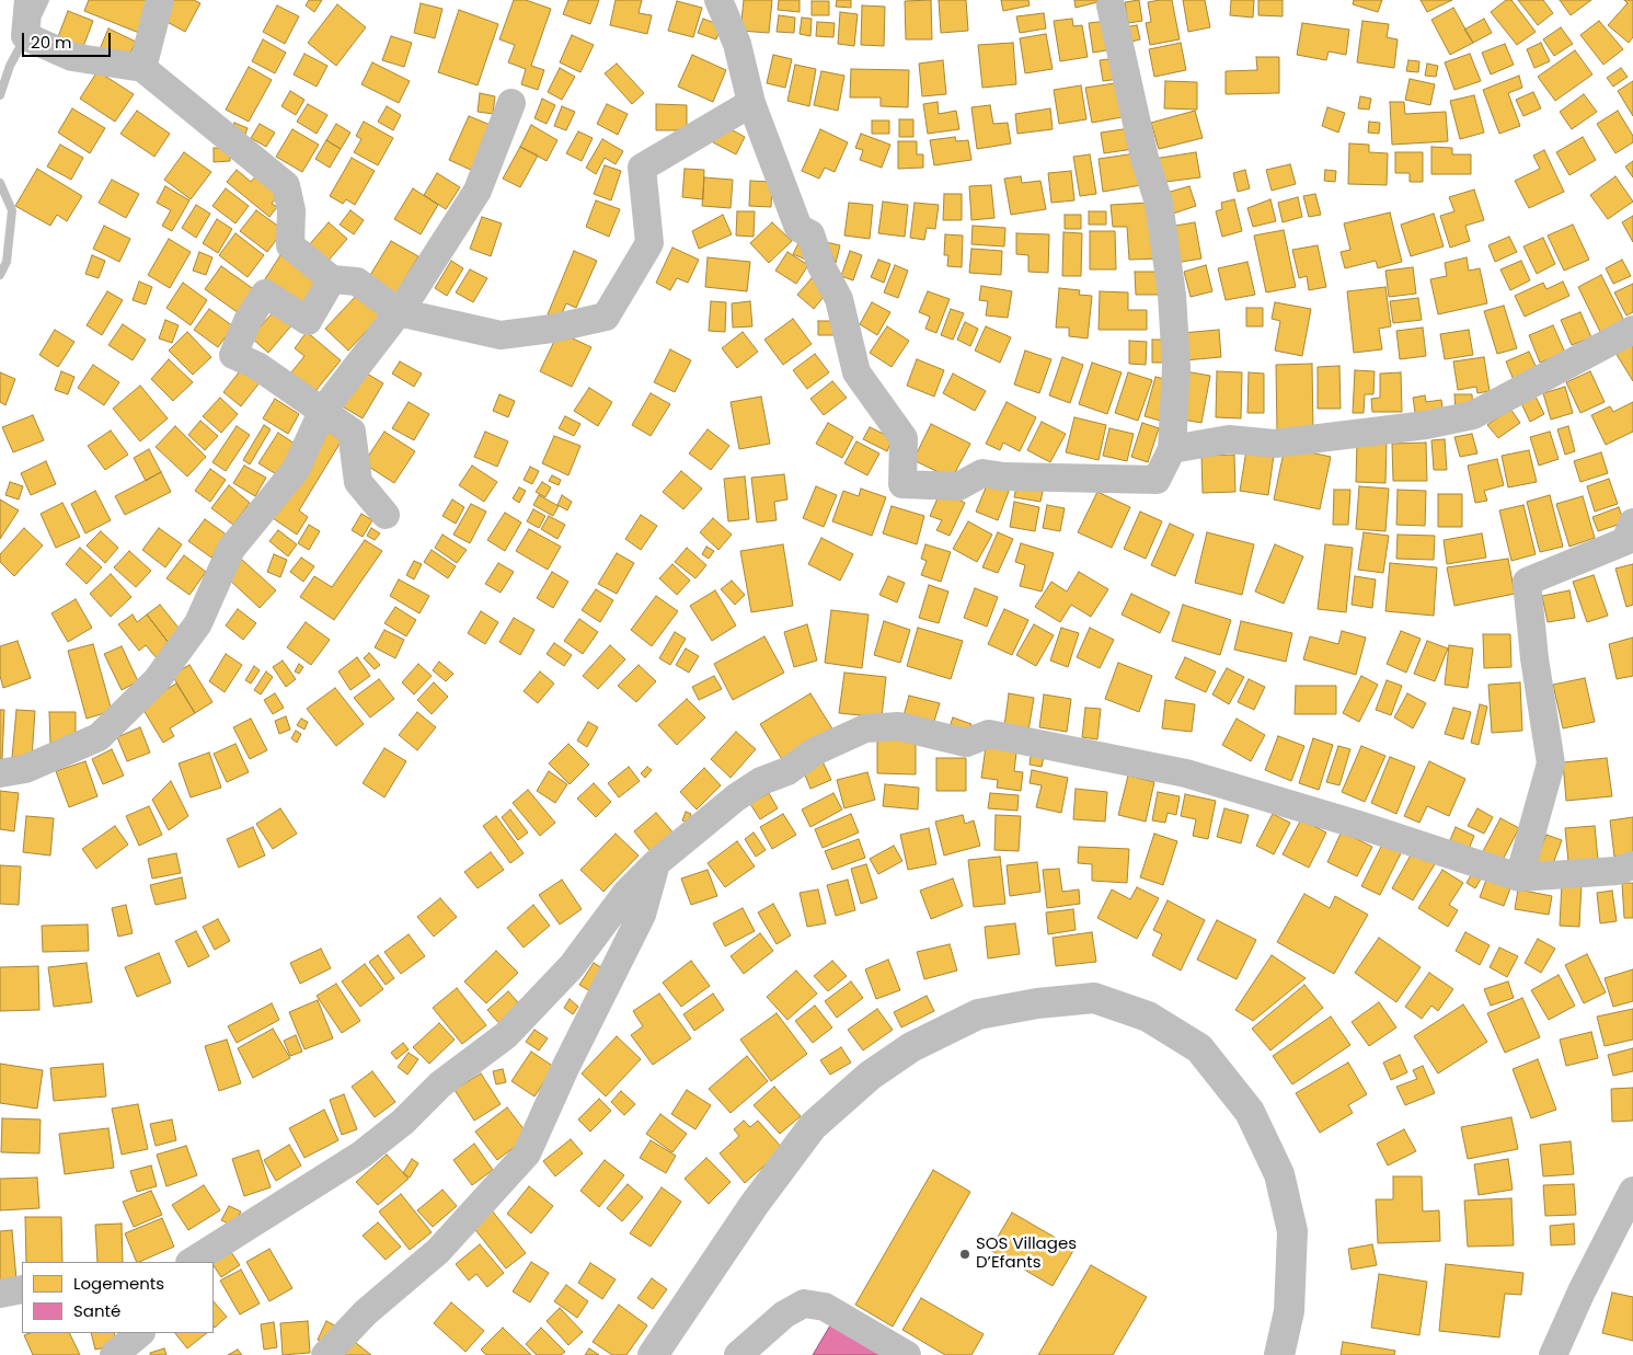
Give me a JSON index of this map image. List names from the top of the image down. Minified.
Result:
{"places":["SOS Villages D’Efants"],"legend":["Logements","Santé"],"scale_bar":"20 m"}
